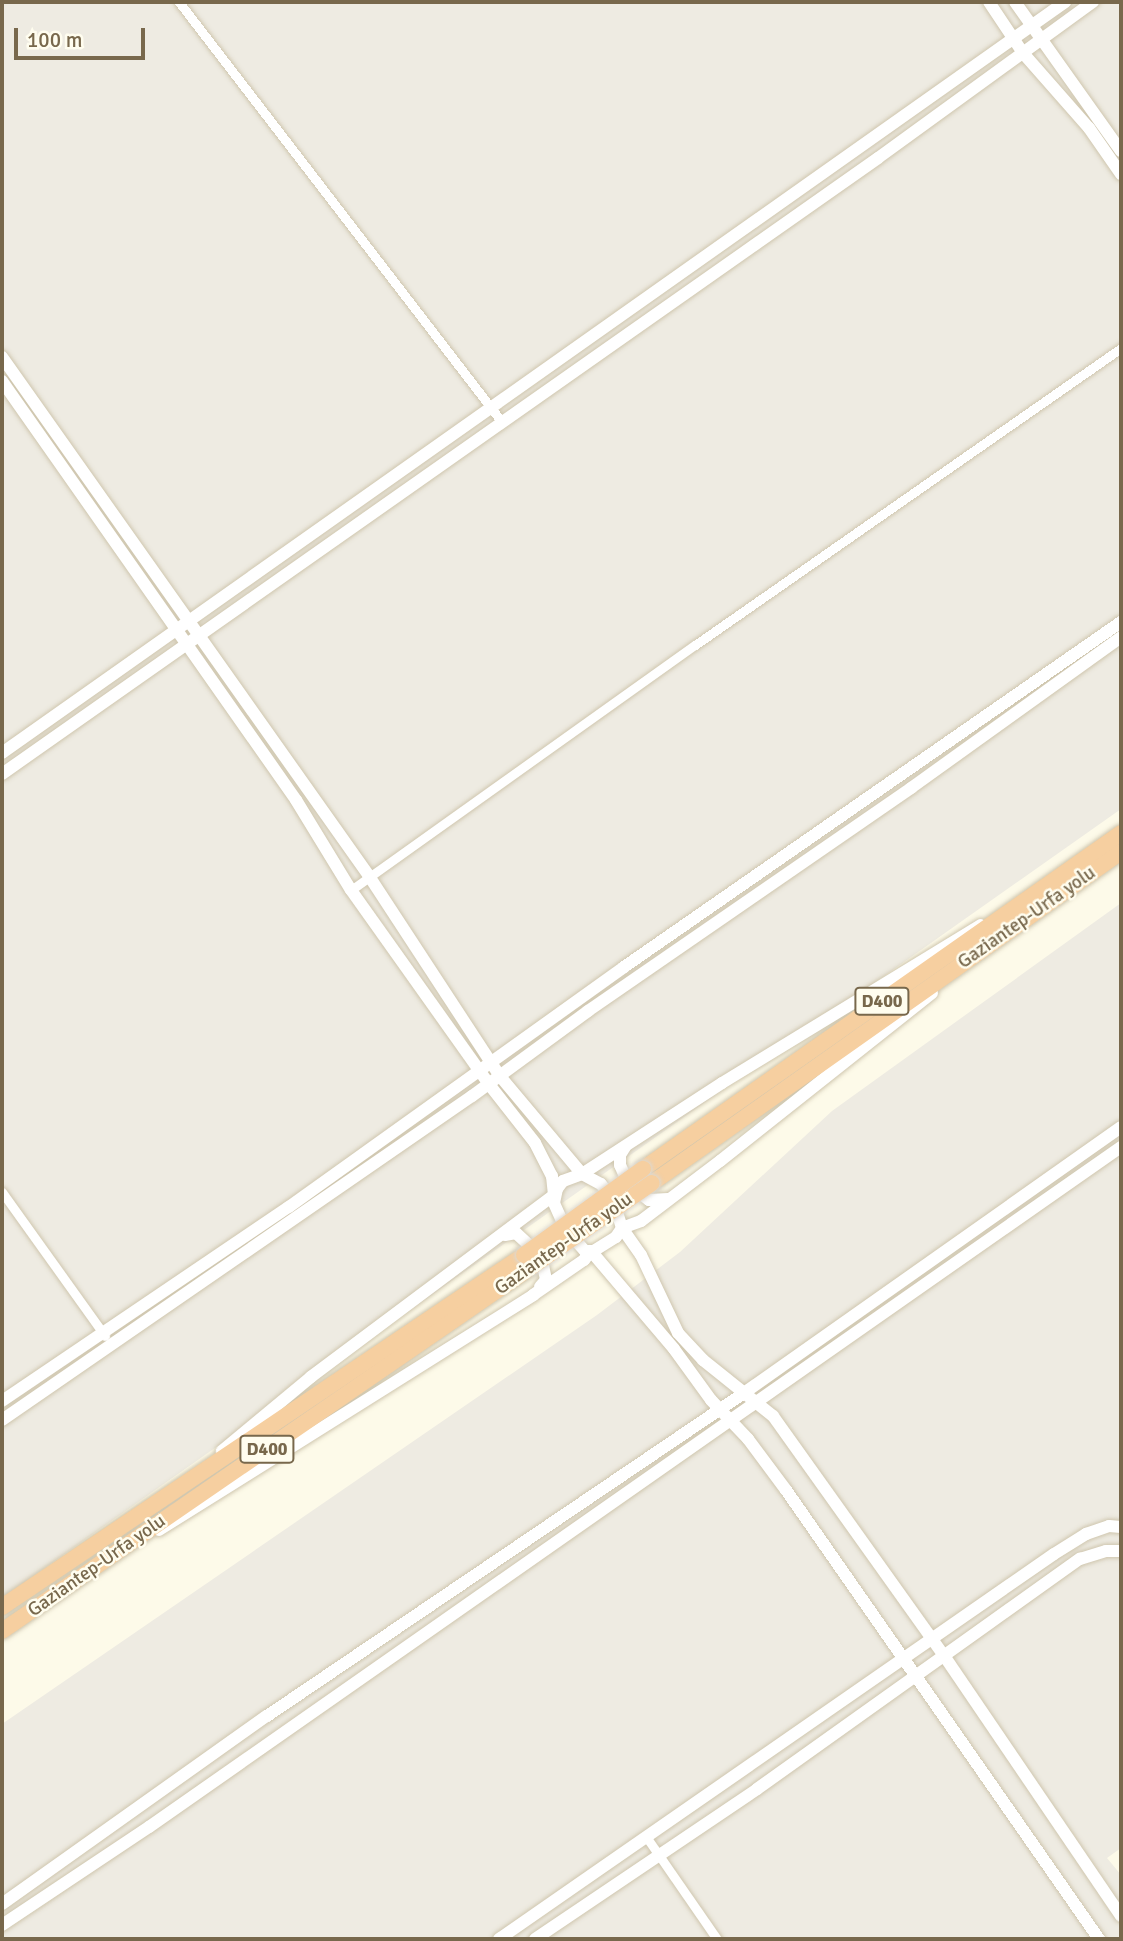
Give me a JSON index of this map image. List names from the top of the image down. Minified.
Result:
{"streets":{"highway":["Gaziantep-Urfa yolu","D400"]},"scale_bar":"100 m"}
